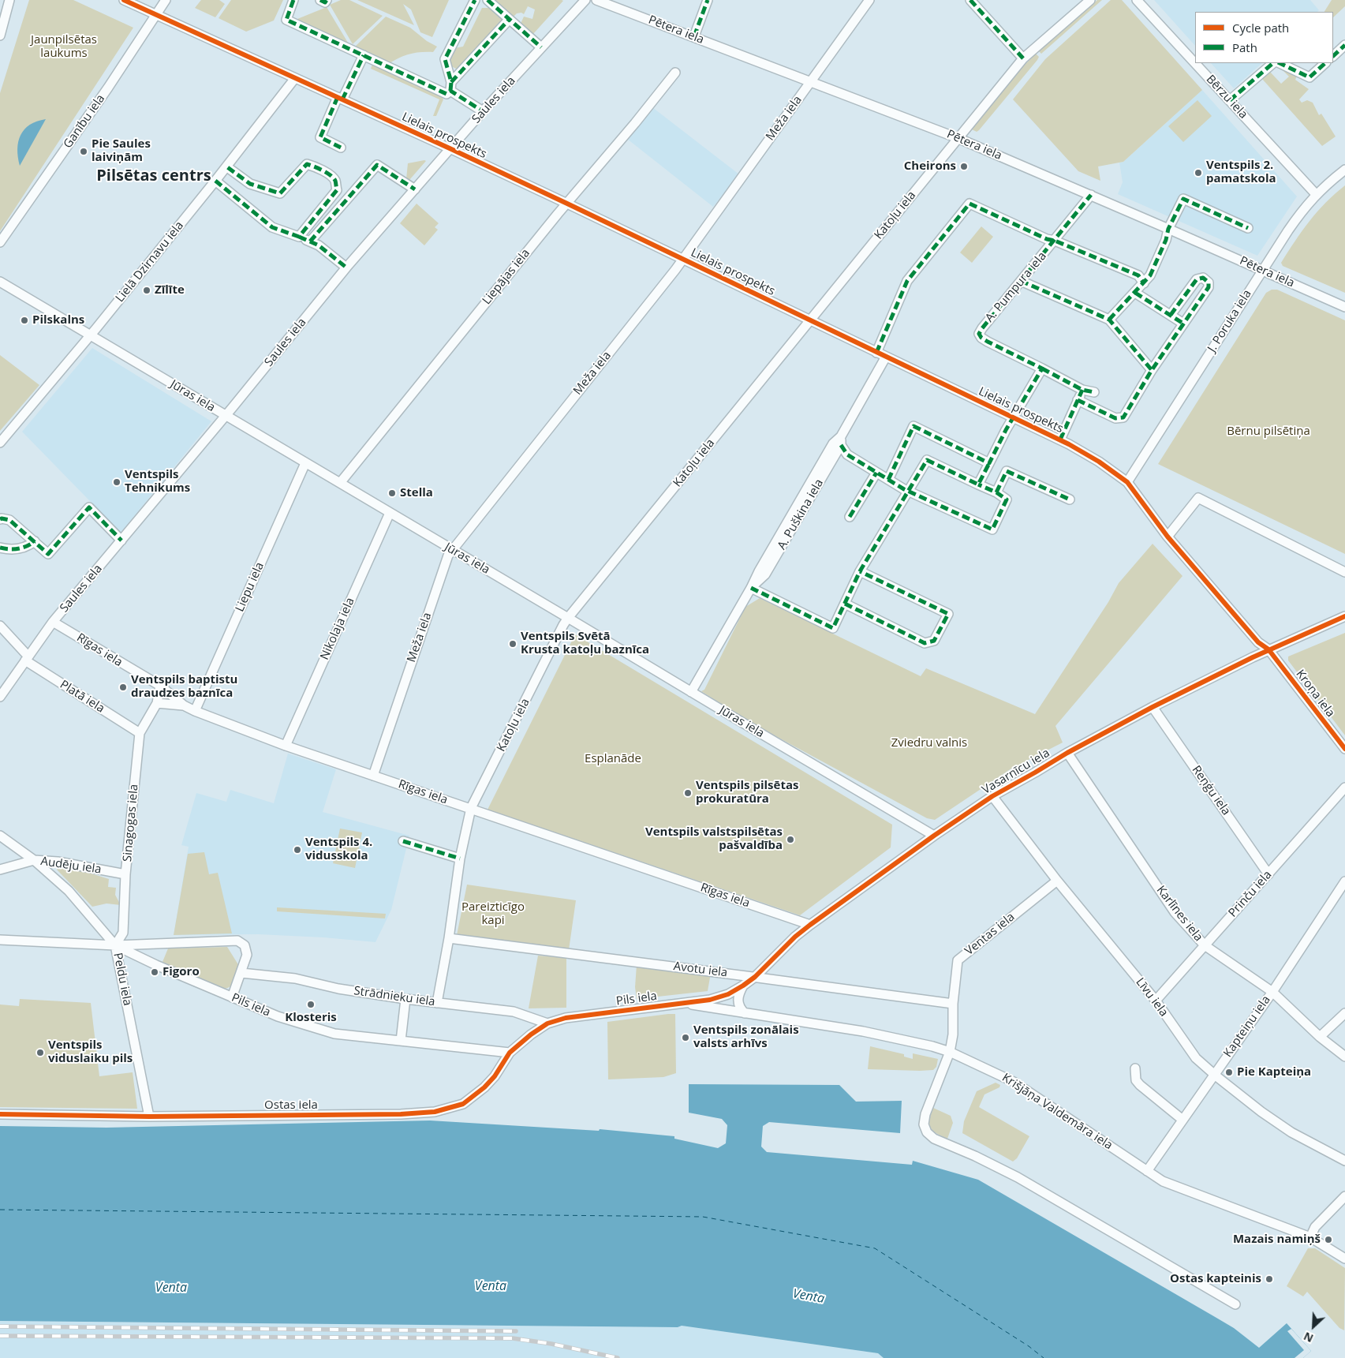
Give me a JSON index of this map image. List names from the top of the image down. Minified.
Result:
{"streets":{"street":["Pētera iela","Bērzu iela","Saules iela","Meža iela","Ganību iela","Lielais prospekts","Katoļu iela","Lielā Dzirnavu iela","Liepājas iela","A. Pumpura iela","J. Poruka iela","Jūras iela","A. Puškina iela","Liepu iela","Nikolaja iela","Rīgas iela","Kroņa iela","Platā iela","Vasarnīcu iela","Reņģu iela","Sinagogas iela","Audēju iela","Prinču iela","Karlīnes iela","Ventas iela","Avotu iela","Peldu iela","Strādnieku iela","Līvu iela","Pils iela","Kapteiņu iela","Ostas iela","Krišjāņa Valdemāra iela"]},"crossings":[["Pētera iela","Meža iela"],["Pētera iela","Katoļu iela"],["Pētera iela","A. Pumpura iela"],["Pētera iela","J. Poruka iela"],["Bērzu iela","J. Poruka iela"],["Saules iela","Lielais prospekts"],["Saules iela","Jūras iela"],["Saules iela","Rīgas iela"],["Saules iela","Platā iela"],["Meža iela","Lielais prospekts"],["Meža iela","Jūras iela"],["Meža iela","Rīgas iela"],["Ganību iela","Lielais prospekts"],["Lielais prospekts","Katoļu iela"],["Lielais prospekts","Lielā Dzirnavu iela"],["Lielais prospekts","Liepājas iela"],["Lielais prospekts","J. Poruka iela"],["Lielais prospekts","A. Puškina iela"],["Lielais prospekts","Kroņa iela"],["Lielais prospekts","Vasarnīcu iela"],["Katoļu iela","Jūras iela"],["Katoļu iela","Rīgas iela"],["Katoļu iela","Avotu iela"],["Katoļu iela","Strādnieku iela"],["Lielā Dzirnavu iela","Jūras iela"],["Liepājas iela","Jūras iela"],["Jūras iela","A. Puškina iela"],["Jūras iela","Liepu iela"],["Jūras iela","Nikolaja iela"],["Jūras iela","Vasarnīcu iela"],["Liepu iela","Rīgas iela"],["Nikolaja iela","Rīgas iela"],["Rīgas iela","Vasarnīcu iela"],["Rīgas iela","Sinagogas iela"],["Kroņa iela","Vasarnīcu iela"],["Platā iela","Sinagogas iela"],["Vasarnīcu iela","Reņģu iela"],["Vasarnīcu iela","Karlīnes iela"],["Vasarnīcu iela","Avotu iela"],["Vasarnīcu iela","Līvu iela"],["Vasarnīcu iela","Pils iela"],["Reņģu iela","Prinču iela"],["Sinagogas iela","Audēju iela"],["Sinagogas iela","Peldu iela"],["Sinagogas iela","Pils iela"],["Audēju iela","Peldu iela"],["Prinču iela","Karlīnes iela"],["Prinču iela","Līvu iela"],["Karlīnes iela","Kapteiņu iela"],["Ventas iela","Avotu iela"],["Ventas iela","Līvu iela"],["Ventas iela","Krišjāņa Valdemāra iela"],["Peldu iela","Pils iela"],["Peldu iela","Ostas iela"],["Strādnieku iela","Pils iela"],["Strādnieku iela","Ostas iela"],["Līvu iela","Kapteiņu iela"],["Pils iela","Ostas iela"],["Pils iela","Krišjāņa Valdemāra iela"],["Kapteiņu iela","Krišjāņa Valdemāra iela"]],"districts":["Pilsētas centrs"],"water":["Venta"],"parks":["Jaunpilsētas laukums","Bērnu pilsētiņa","Zviedru valnis","Esplanāde","Pareizticīgo kapi"],"places":["Pie Saules laiviņām","Cheirons","Ventspils 2. pamatskola","Zīlīte","Pilskalns","Ventspils Tehnikums","Stella","Ventspils Svētā Krusta katoļu baznīca","Ventspils baptistu draudzes baznīca","Ventspils pilsētas prokuratūra","Ventspils valstspilsētas pašvaldība","Ventspils 4. vidusskola","Figoro","Klosteris","Ventspils zonālais valsts arhīvs","Ventspils viduslaiku pils","Pie Kapteiņa","Mazais namiņš","Ostas kapteinis"],"legend":["Cycle path","Path"],"north":"bottom left"}
